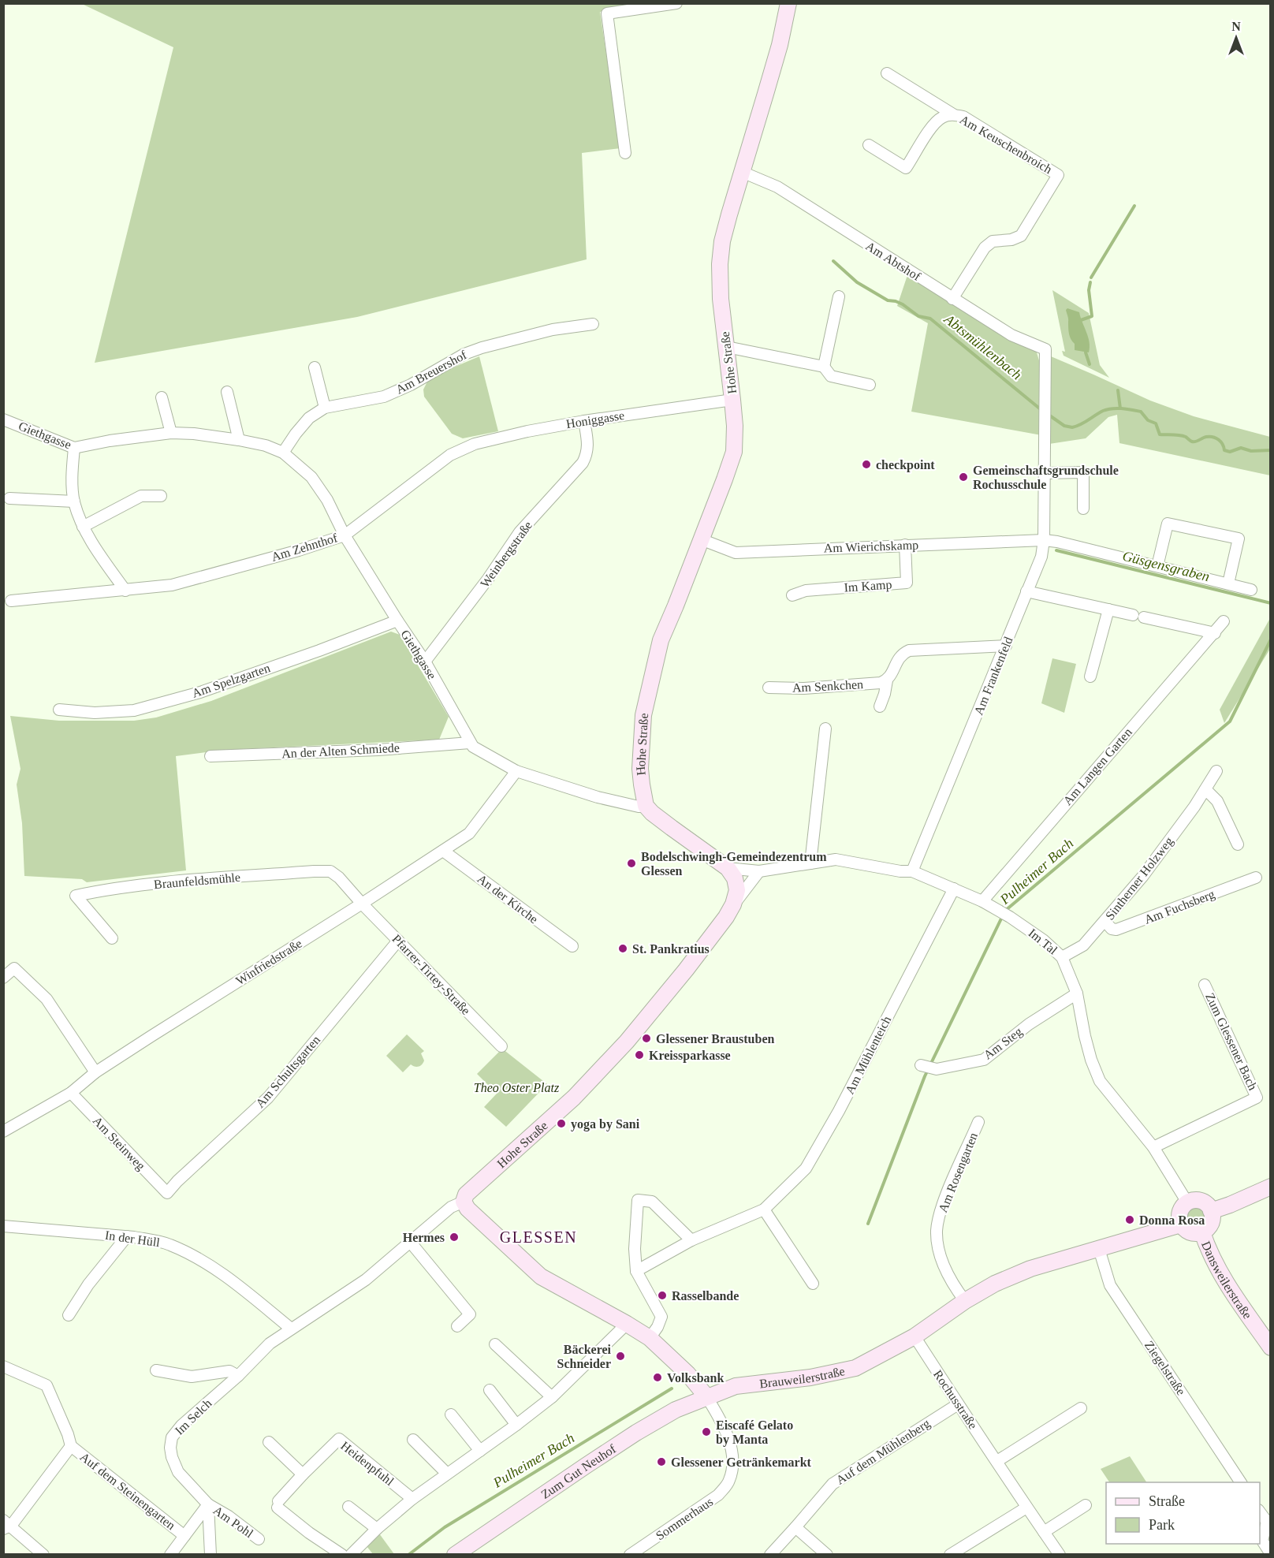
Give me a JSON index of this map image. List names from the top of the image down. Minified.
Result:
{"streets":{"main road":["Hohe Straße","Dansweilerstraße","Brauweilerstraße","Zum Gut Neuhof"],"street":["Am Keuschenbroich","Am Abtshof","Am Breuershof","Honiggasse","Giethgasse","Am Wierichskamp","Am Zehnthof","Weinbergstraße","Im Kamp","Am Frankenfeld","Am Spelzgarten","Am Senkchen","An der Alten Schmiede","Am Langen Garten","Sintherner Holzweg","Braunfeldsmühle","An der Kirche","Am Fuchsberg","Im Tal","Winfriedstraße","Pfarrer-Tirtey-Straße","Zum Glessener Bach","Am Steg","Am Mühlenteich","Am Schultsgarten","Am Steinweg","Am Rosengarten","In der Hüll","Ziegelstraße","Rochusstraße","Im Selch","Auf dem Mühlenberg","Heidenpfuhl","Auf dem Steinengarten","Sommerhaus","Am Pohl"]},"crossings":[["Am Keuschenbroich","Am Abtshof"],["Am Abtshof","Hohe Straße"],["Am Abtshof","Am Frankenfeld"],["Hohe Straße","Honiggasse"],["Hohe Straße","Giethgasse"],["Hohe Straße","Am Wierichskamp"],["Hohe Straße","Im Tal"],["Hohe Straße","In der Hüll"],["Hohe Straße","Im Selch"],["Am Breuershof","Giethgasse"],["Honiggasse","Am Zehnthof"],["Honiggasse","Weinbergstraße"],["Giethgasse","Am Zehnthof"],["Giethgasse","Weinbergstraße"],["Giethgasse","Am Spelzgarten"],["Giethgasse","An der Alten Schmiede"],["Giethgasse","Winfriedstraße"],["Am Wierichskamp","Im Kamp"],["Am Wierichskamp","Am Frankenfeld"],["Am Frankenfeld","Im Tal"],["Am Langen Garten","Im Tal"],["Sintherner Holzweg","Am Fuchsberg"],["Sintherner Holzweg","Im Tal"],["Braunfeldsmühle","Winfriedstraße"],["Braunfeldsmühle","Pfarrer-Tirtey-Straße"],["An der Kirche","Winfriedstraße"],["Im Tal","Zum Glessener Bach"],["Im Tal","Am Steg"],["Im Tal","Am Mühlenteich"],["Im Tal","Dansweilerstraße"],["Im Tal","Brauweilerstraße"],["Winfriedstraße","Pfarrer-Tirtey-Straße"],["Winfriedstraße","Am Steinweg"],["Pfarrer-Tirtey-Straße","Am Schultsgarten"],["Am Schultsgarten","Am Steinweg"],["Am Rosengarten","Brauweilerstraße"],["In der Hüll","Im Selch"],["Dansweilerstraße","Brauweilerstraße"],["Ziegelstraße","Brauweilerstraße"],["Brauweilerstraße","Rochusstraße"],["Brauweilerstraße","Zum Gut Neuhof"],["Brauweilerstraße","Sommerhaus"],["Rochusstraße","Auf dem Mühlenberg"],["Im Selch","Am Pohl"],["Zum Gut Neuhof","Sommerhaus"]],"districts":["GLESSEN"],"water":["Abtsmühlenbach","Güsgensgraben","Pulheimer Bach"],"parks":["Theo Oster Platz"],"places":["checkpoint","Gemeinschaftsgrundschule Rochusschule","Bodelschwingh-Gemeindezentrum Glessen","St. Pankratius","Glessener Braustuben","Kreissparkasse","yoga by Sani","Donna Rosa","Hermes","Rasselbande","Bäckerei Schneider","Volksbank","Eiscafé Gelato by Manta","Glessener Getränkemarkt"],"legend":["Straße","Park"],"north":"top"}
